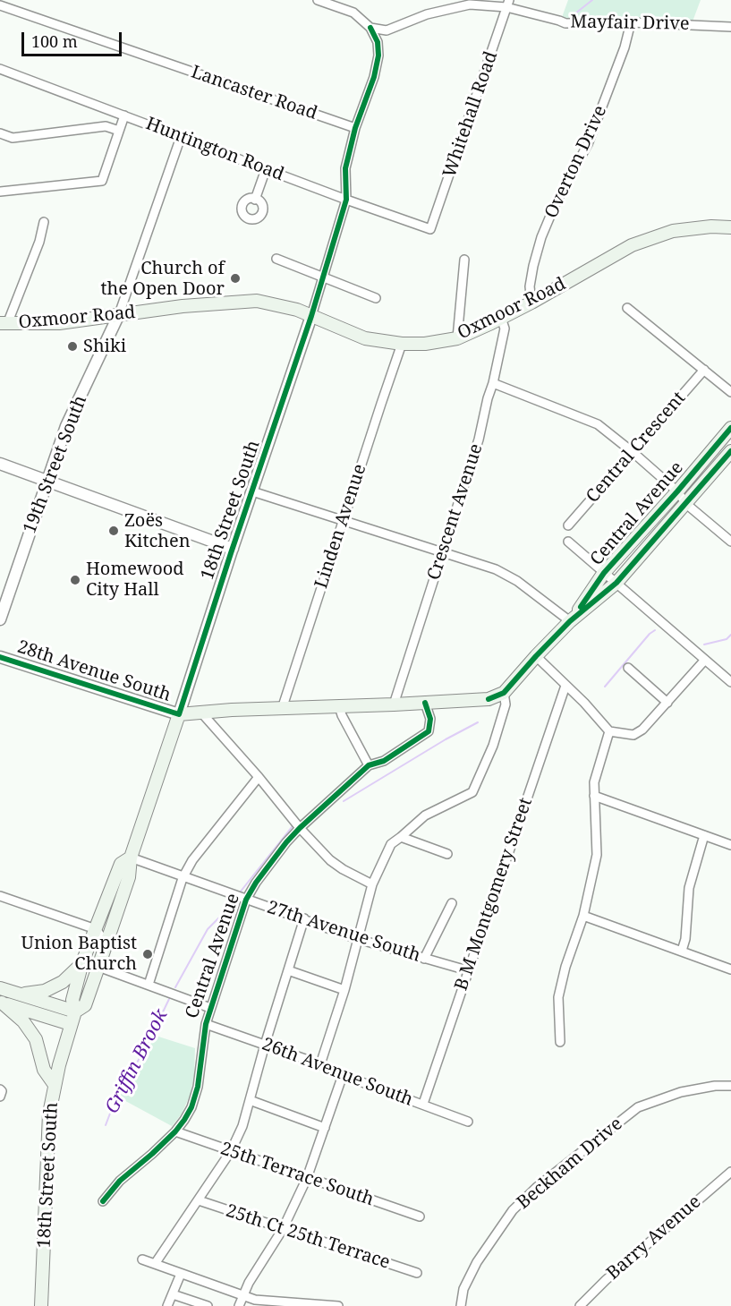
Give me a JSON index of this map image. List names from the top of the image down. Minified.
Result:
{"streets":{"main road":["Oxmoor Road","18th Street South","Central Avenue","28th Avenue South"],"street":["Mayfair Drive","Lancaster Road","Whitehall Road","Huntington Road","Overton Drive","Central Crescent","19th Street South","Crescent Avenue","Linden Avenue","B M Montgomery Street","27th Avenue South","26th Avenue South","Beckham Drive","25th Terrace South","25th Ct 25th Terrace","Barry Avenue"]},"crossings":[["Mayfair Drive","Whitehall Road"],["Mayfair Drive","Overton Drive"],["Whitehall Road","Huntington Road"],["Overton Drive","Oxmoor Road"],["Oxmoor Road","19th Street South"],["Oxmoor Road","18th Street South"],["Oxmoor Road","Crescent Avenue"],["Oxmoor Road","Linden Avenue"],["18th Street South","28th Avenue South"],["18th Street South","27th Avenue South"],["Crescent Avenue","28th Avenue South"],["Central Avenue","28th Avenue South"],["Central Avenue","27th Avenue South"],["Central Avenue","26th Avenue South"],["Central Avenue","25th Terrace South"],["Linden Avenue","28th Avenue South"],["B M Montgomery Street","27th Avenue South"],["B M Montgomery Street","26th Avenue South"]],"water":["Griffin Brook"],"places":["Church of the Open Door","Shiki","Zoës Kitchen","Homewood City Hall","Union Baptist Church"],"scale_bar":"100 m"}
